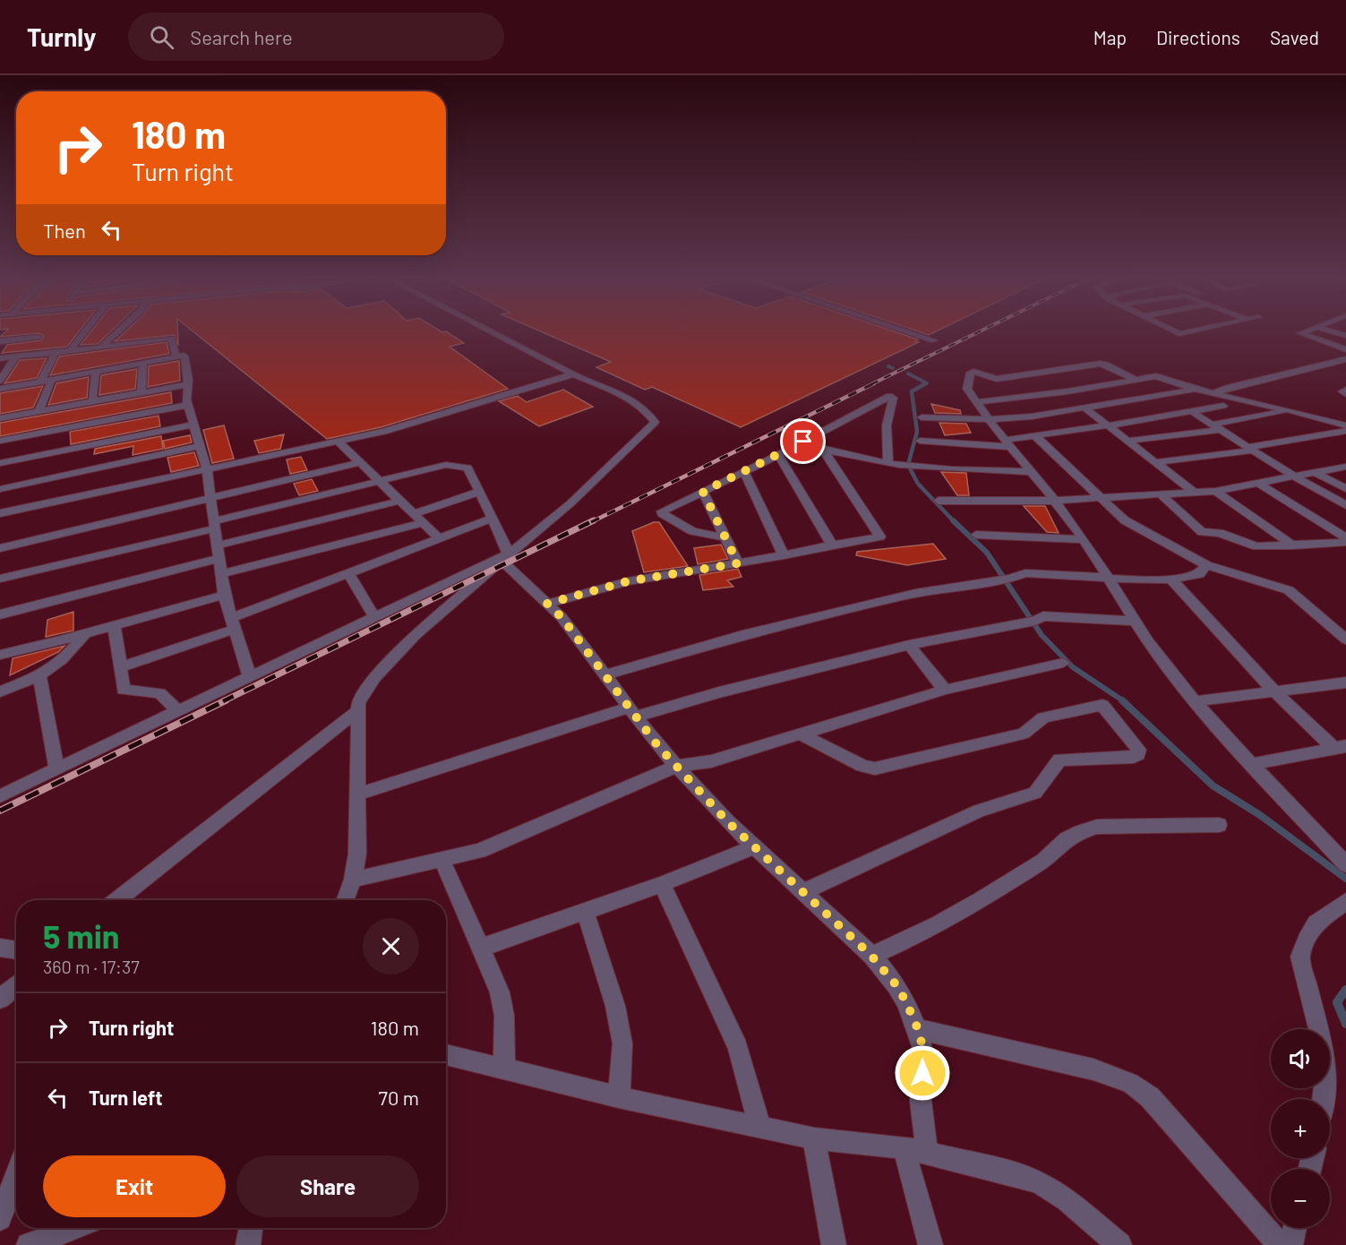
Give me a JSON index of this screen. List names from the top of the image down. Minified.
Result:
{"page":{"header":"Turnly","search":"Search here","nav":["Map","Directions","Saved"],"turn":["180 m","Turn right"],"then":"Then","heading":["5 min","360 m · 17:37"],"list":[{"name":"Turn right","value":"180 m"},{"name":"Turn left","value":"70 m"}],"map_buttons":["+","−"],"buttons":["Exit","Share"]}}
